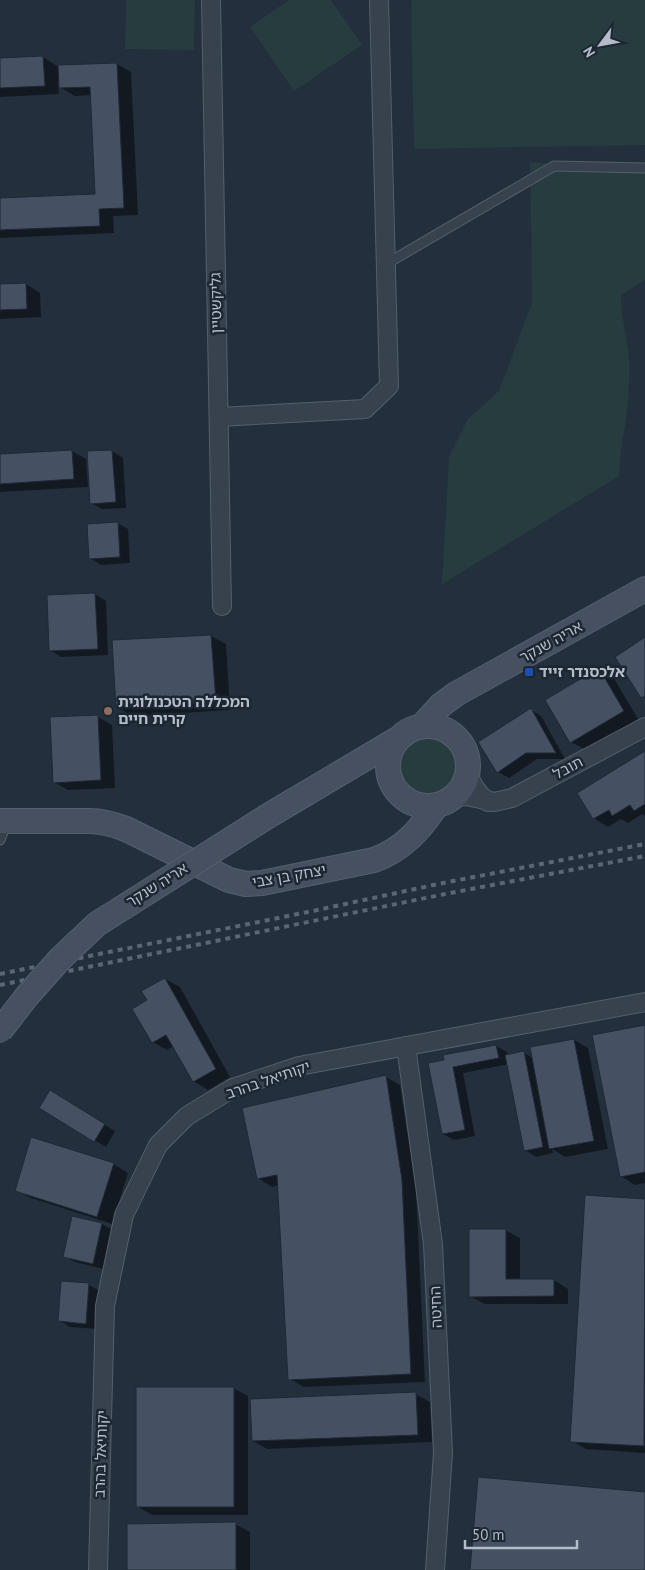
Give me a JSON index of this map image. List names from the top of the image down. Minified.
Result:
{"streets":{"street":["גליקשטיין","אריה שנקר","תובל","יצחק בן צבי","יקותיאל בהרב","החיטה"]},"crossings":[["אריה שנקר","תובל"],["אריה שנקר","יצחק בן צבי"],["תובל","יצחק בן צבי"],["יקותיאל בהרב","החיטה"]],"places":{"transit":["אלכסנדר זייד"],"other":["המכללה הטכנולוגית קרית חיים"]},"scale_bar":"50 m","north":"bottom left"}
